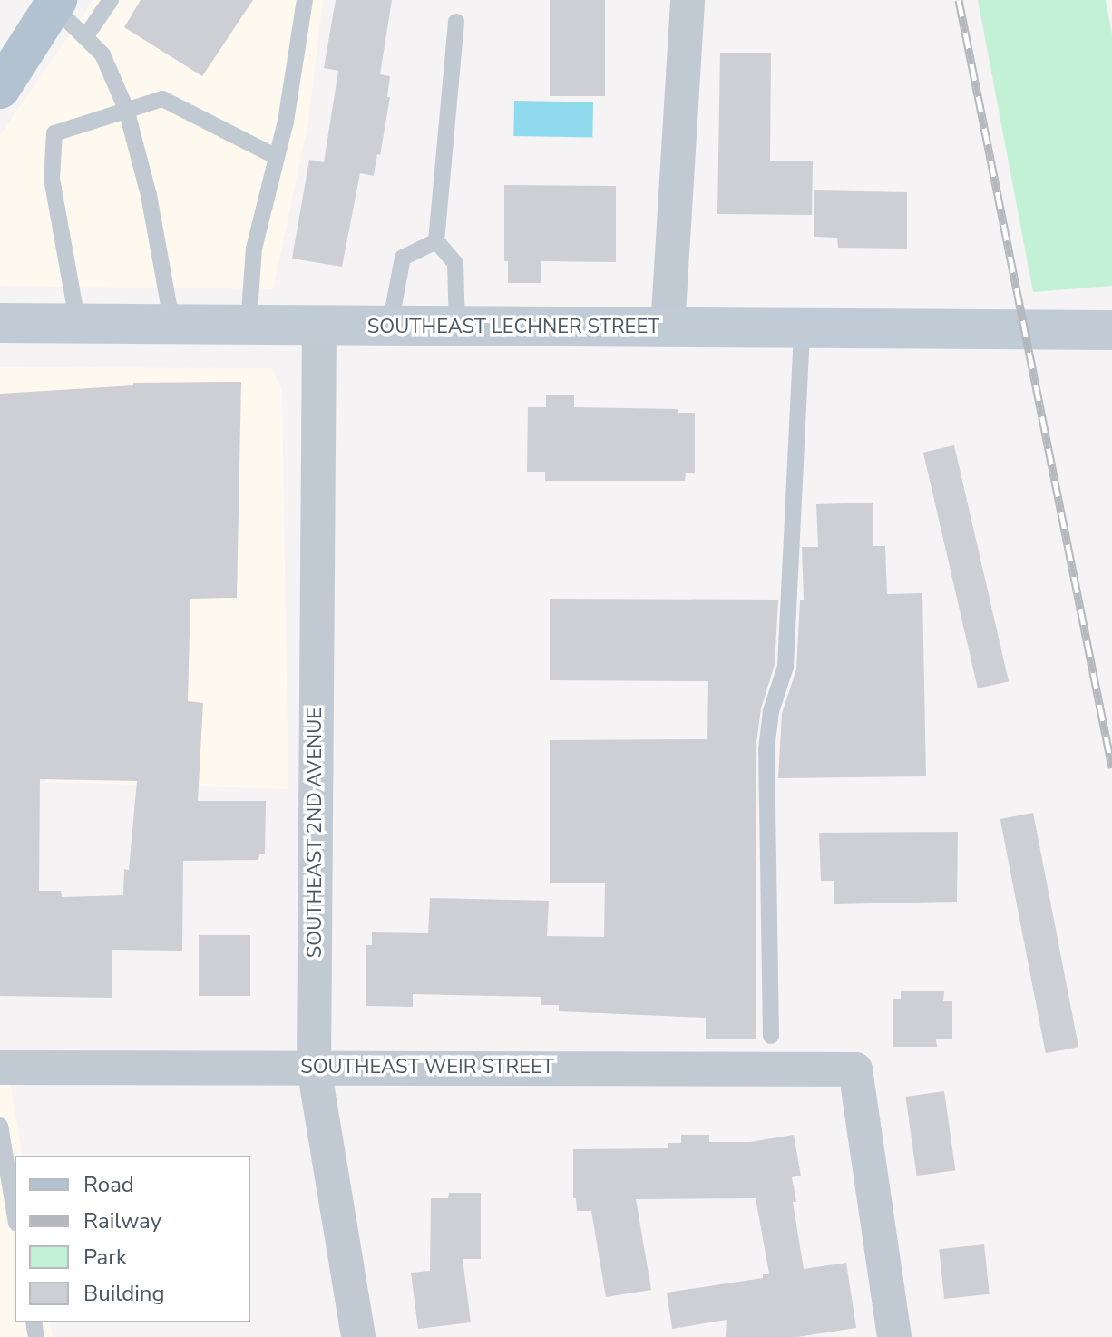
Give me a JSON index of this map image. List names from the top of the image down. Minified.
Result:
{"streets":{"main road":["SOUTHEAST LECHNER STREET"],"street":["SOUTHEAST 2ND AVENUE","SOUTHEAST WEIR STREET"]},"crossings":[["SOUTHEAST LECHNER STREET","SOUTHEAST 2ND AVENUE"],["SOUTHEAST 2ND AVENUE","SOUTHEAST WEIR STREET"]],"legend":["Road","Railway","Park","Building"]}
